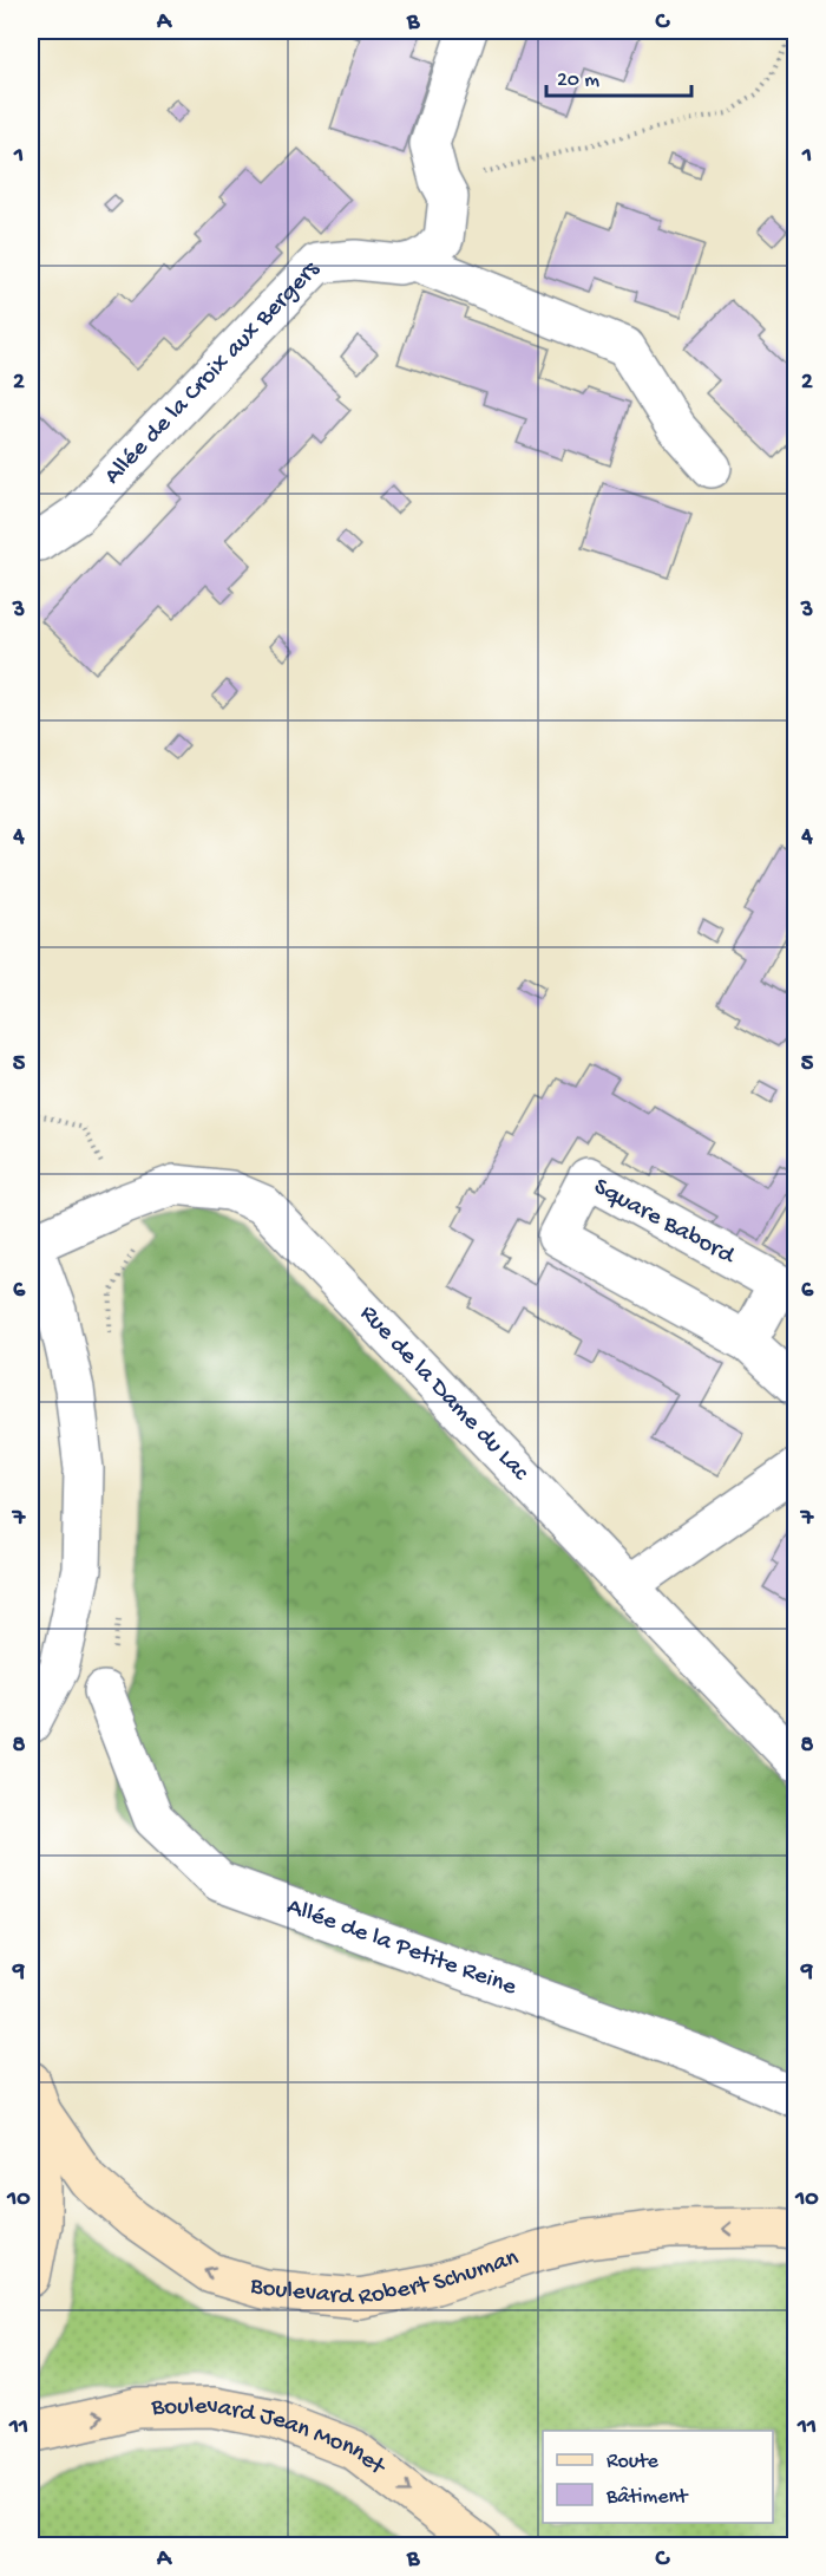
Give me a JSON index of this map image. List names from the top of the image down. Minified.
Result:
{"streets":{"main road":["Boulevard Robert Schuman","Boulevard Jean Monnet"],"street":["Allée de la Croix aux Bergers","Square Babord","Rue de la Dame du Lac","Allée de la Petite Reine"]},"one_way":["Boulevard Robert Schuman","Boulevard Jean Monnet"],"legend":["Route","Bâtiment"],"scale_bar":"20 m","grid":{"columns":["A","B","C"],"rows":["1","2","3","4","5","6","7","8","9","10","11"]}}
